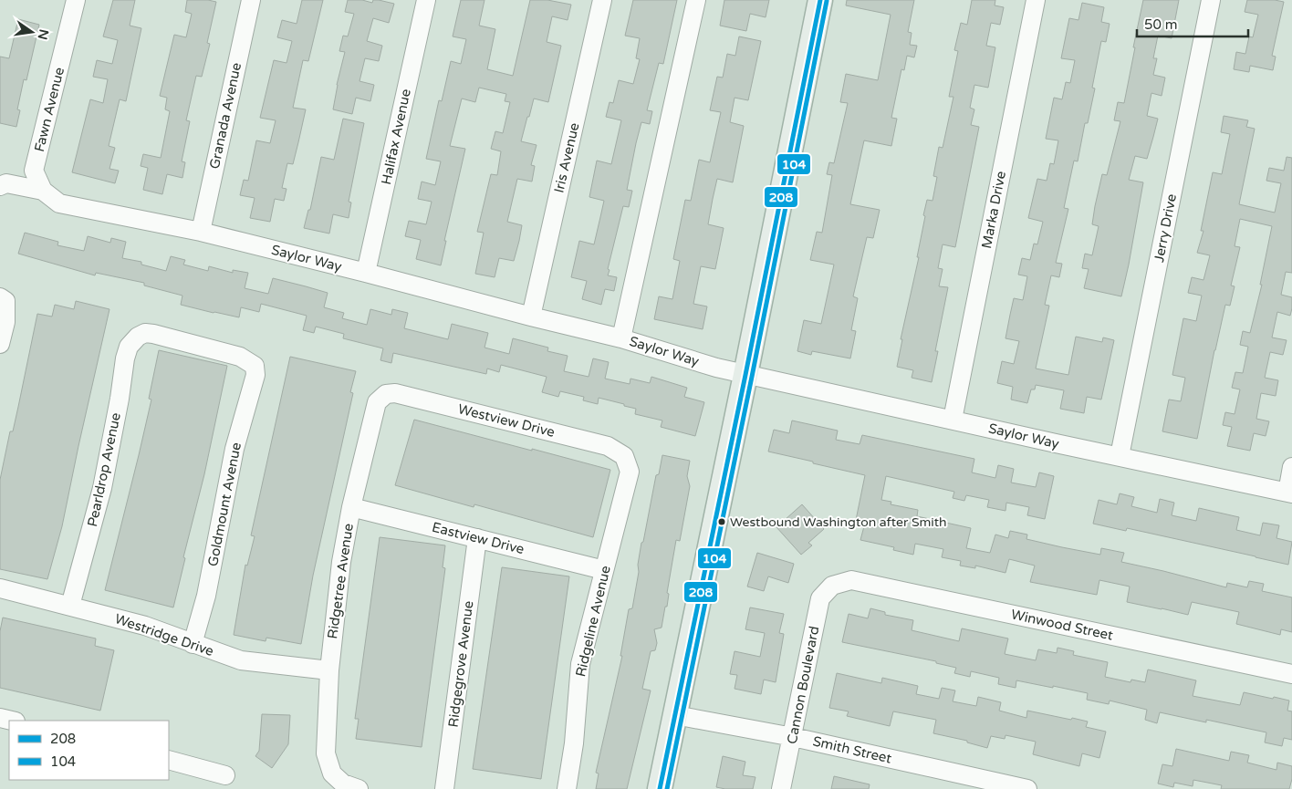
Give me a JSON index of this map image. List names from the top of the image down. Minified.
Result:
{"streets":{"street":["Fawn Avenue","Granada Avenue","Halifax Avenue","Iris Avenue","Marka Drive","Jerry Drive","Saylor Way","Westview Drive","Pearldrop Avenue","Goldmount Avenue","Eastview Drive","Ridgetree Avenue","Ridgeline Avenue","Winwood Street","Westridge Drive","Ridgegrove Avenue","Cannon Boulevard","Smith Street"]},"crossings":[["Fawn Avenue","Saylor Way"],["Granada Avenue","Saylor Way"],["Halifax Avenue","Saylor Way"],["Iris Avenue","Saylor Way"],["Marka Drive","Saylor Way"],["Jerry Drive","Saylor Way"],["Westview Drive","Ridgetree Avenue"],["Westview Drive","Ridgeline Avenue"],["Pearldrop Avenue","Goldmount Avenue"],["Pearldrop Avenue","Westridge Drive"],["Goldmount Avenue","Westridge Drive"],["Eastview Drive","Ridgetree Avenue"],["Eastview Drive","Ridgeline Avenue"],["Eastview Drive","Ridgegrove Avenue"],["Ridgetree Avenue","Westridge Drive"],["Winwood Street","Cannon Boulevard"],["Cannon Boulevard","Smith Street"]],"places":["Westbound Washington after Smith"],"lines":["transit line 208","transit line 104"],"legend":["208","104"],"scale_bar":"50 m","north":"right"}
